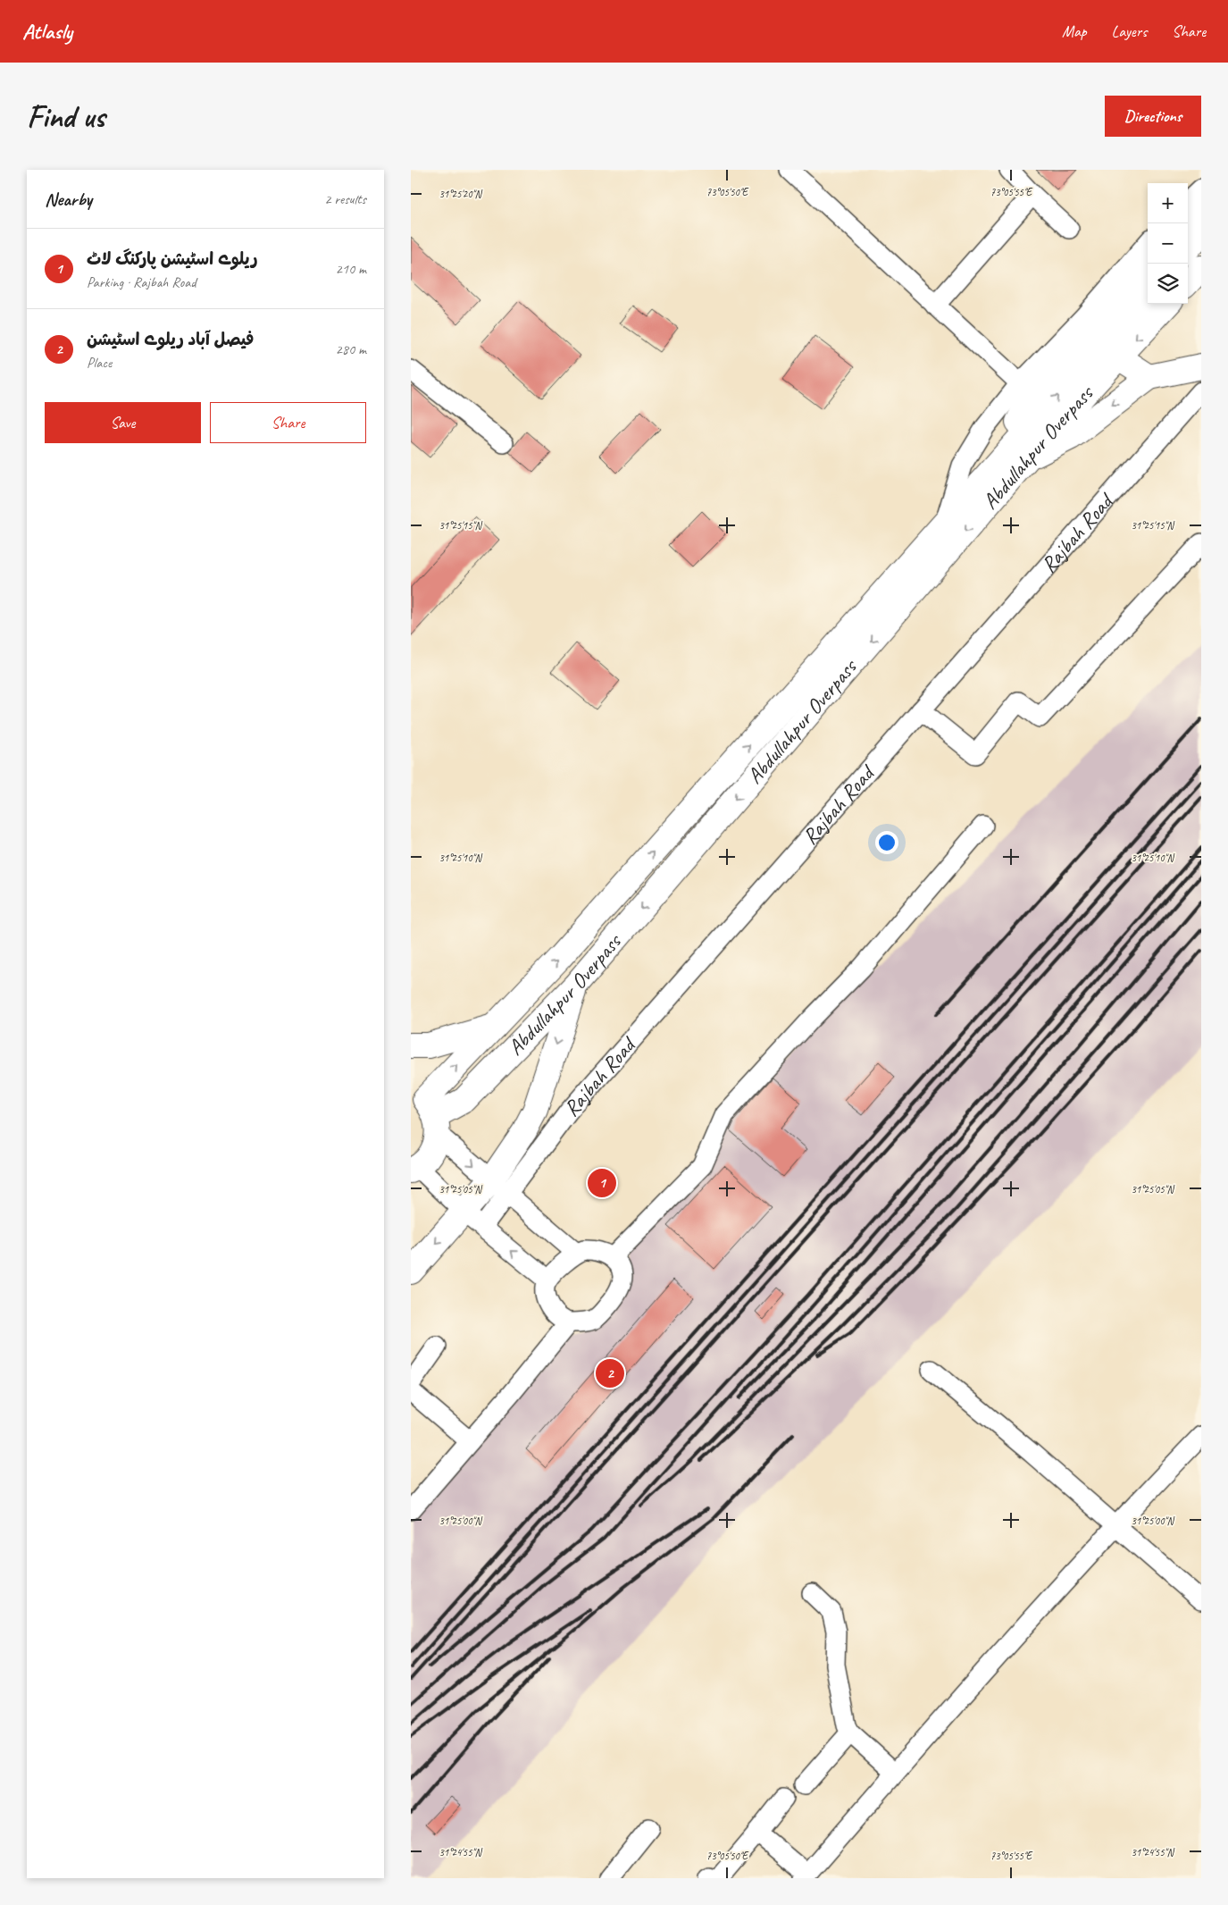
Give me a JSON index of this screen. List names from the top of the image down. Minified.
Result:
{"streets":{"main road":["Abdullahpur Overpass","Rajbah Road"]},"crossings":[["Abdullahpur Overpass","Rajbah Road"]],"page":{"header":"Atlasly","nav":["Map","Layers","Share"],"buttons":["Directions",["Save","Share"]],"title":"Find us","heading":["Nearby","2 results"],"map_buttons":["+","−"],"list":[{"mark":"1","name":"ریلوے اسٹیشن پارکنگ لاٹ","note":"Parking · Rajbah Road","value":"210 m"},{"mark":"2","name":"فیصل آباد ریلوے اسٹیشن","note":"Place","value":"280 m"}],"pins":["1","2"]},"coordinates":["73°05'50\"E","73°05'55\"E","31°25'20\"N","31°25'15\"N","31°25'10\"N","31°25'05\"N","31°25'00\"N","31°24'55\"N"]}
